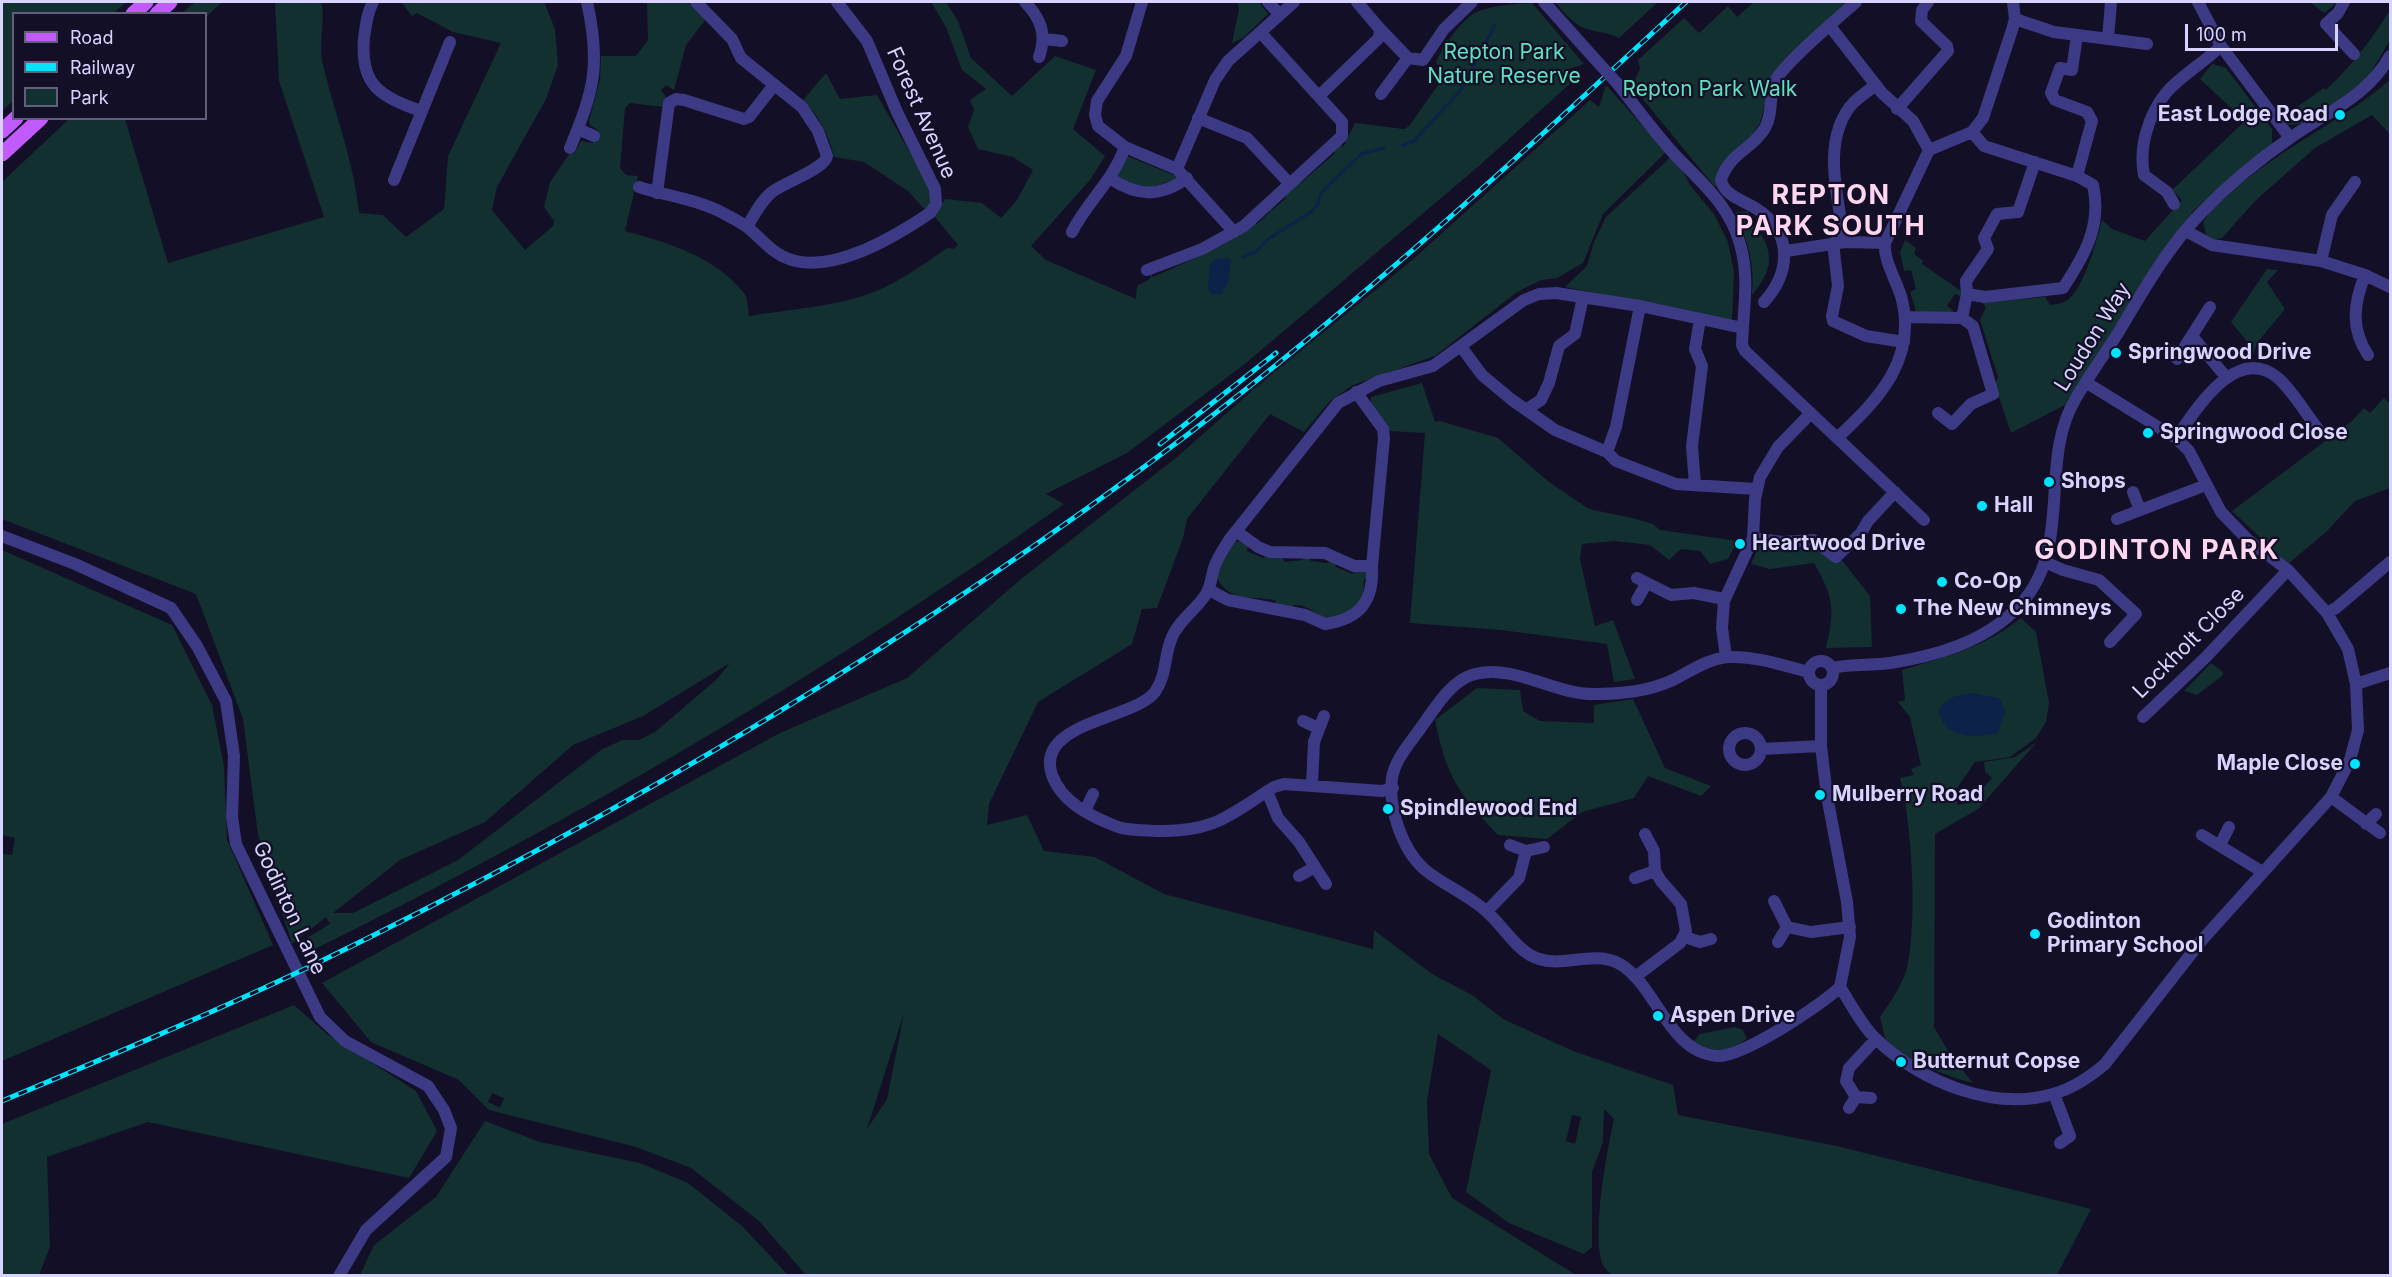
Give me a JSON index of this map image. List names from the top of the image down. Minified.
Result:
{"streets":{"street":["Forest Avenue","Loudon Way","Lockholt Close","Godinton Lane"]},"districts":["REPTON PARK SOUTH","GODINTON PARK"],"parks":["Repton Park Nature Reserve","Repton Park Walk"],"places":["East Lodge Road","Springwood Drive","Springwood Close","Shops","Hall","Heartwood Drive","Co-Op","The New Chimneys","Maple Close","Mulberry Road","Spindlewood End","Godinton Primary School","Aspen Drive","Butternut Copse"],"legend":["Road","Railway","Park"],"scale_bar":"100 m"}
